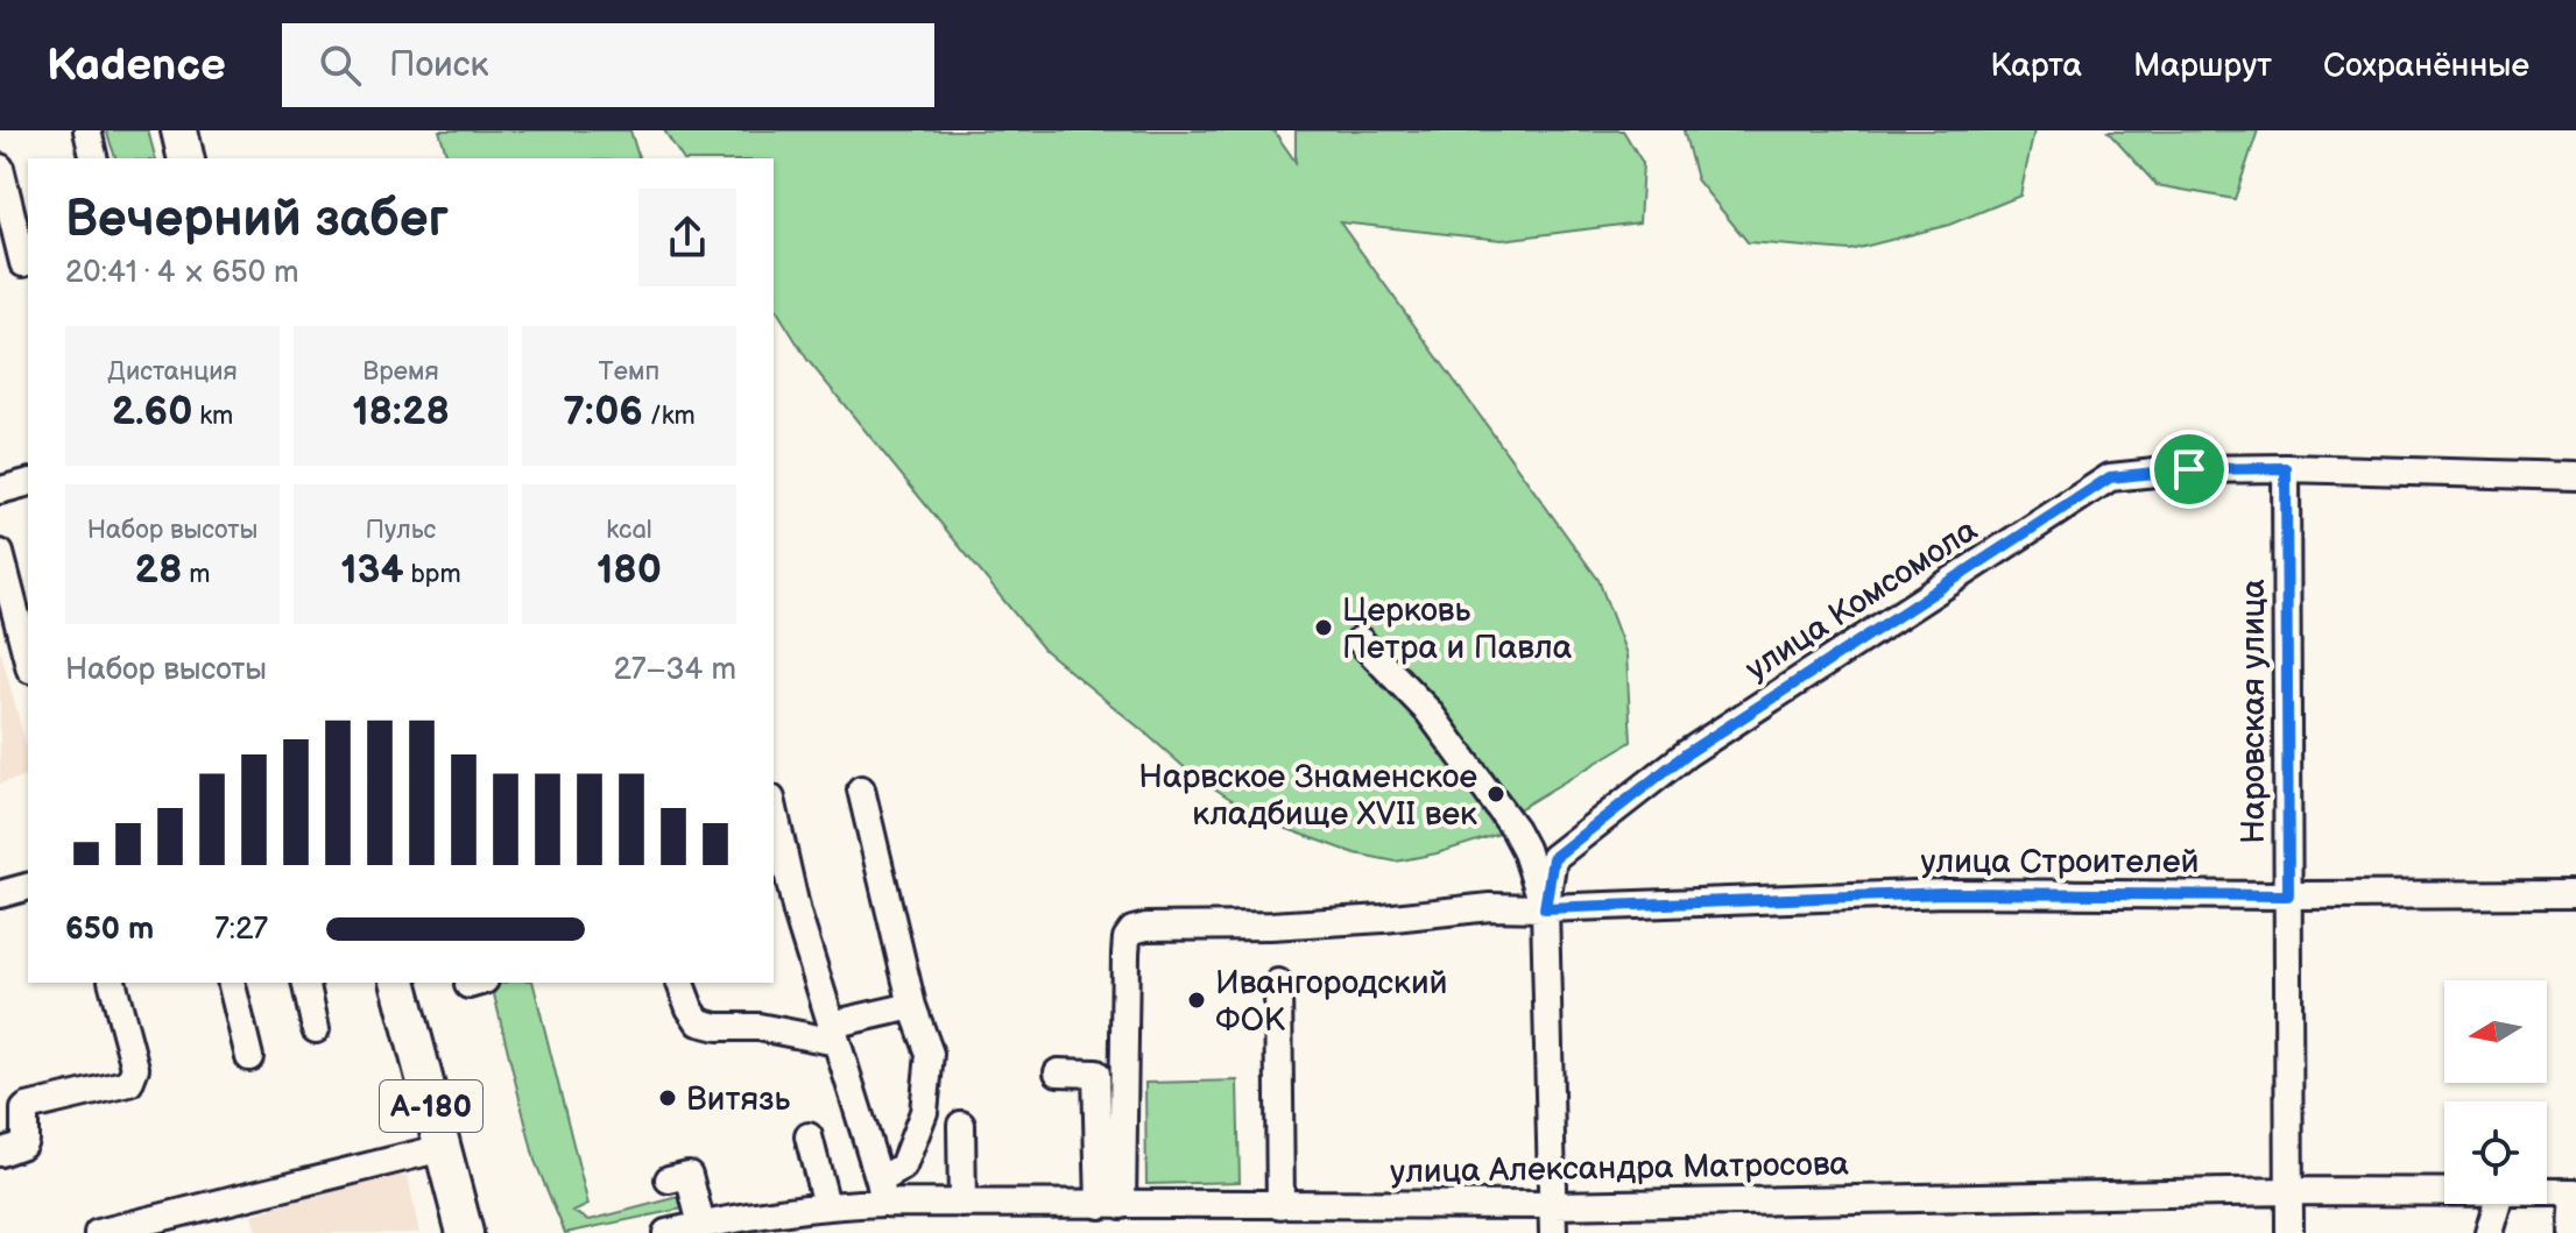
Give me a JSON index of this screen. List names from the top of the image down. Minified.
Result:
{"streets":{"highway":["А-180"],"street":["улица Комсомола","Наровская улица","улица Строителей","улица Александра Матросова"]},"crossings":[["улица Комсомола","Наровская улица"],["улица Комсомола","улица Строителей"],["Наровская улица","улица Строителей"],["Наровская улица","улица Александра Матросова"],["улица Строителей","улица Александра Матросова"]],"places":["Церковь Петра и Павла","Нарвское Знаменское кладбище XVII век","Ивангородский ФОК","Витязь"],"north":"left","page":{"header":"Kadence","search":"Поиск","nav":["Карта","Маршрут","Сохранённые"],"heading":["Вечерний забег","20:41 · 4 × 650 m"],"stats":[["Дистанция","2.60 km"],["Время","18:28"],["Темп","7:06 /km"],["Набор высоты","28 m"],["Пульс","134 bpm"],["kcal","180"]],"chart":["Набор высоты","27–34 m"],"list":[{"name":"650 m","note":"7:27"}]}}
